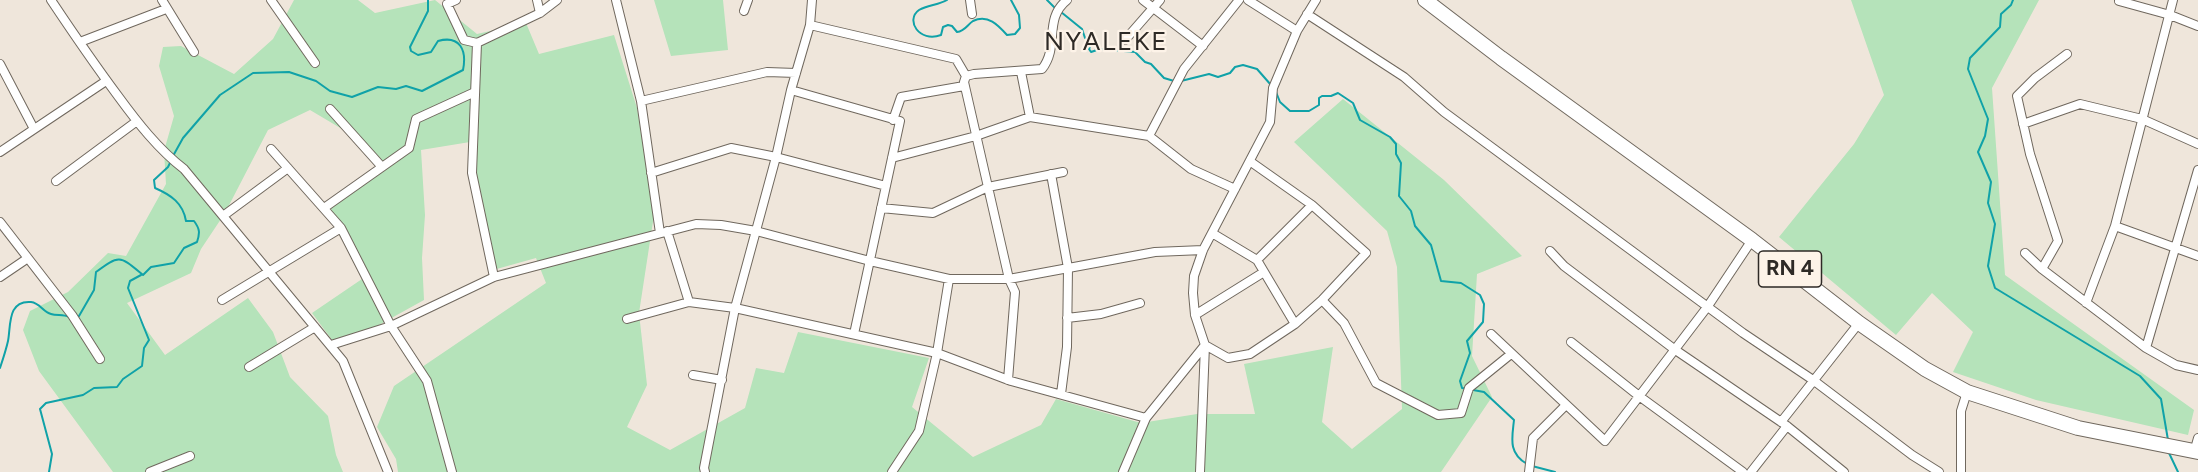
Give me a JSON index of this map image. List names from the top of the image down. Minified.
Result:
{"streets":{"highway":["RN 4"]},"districts":["NYALEKE"]}
